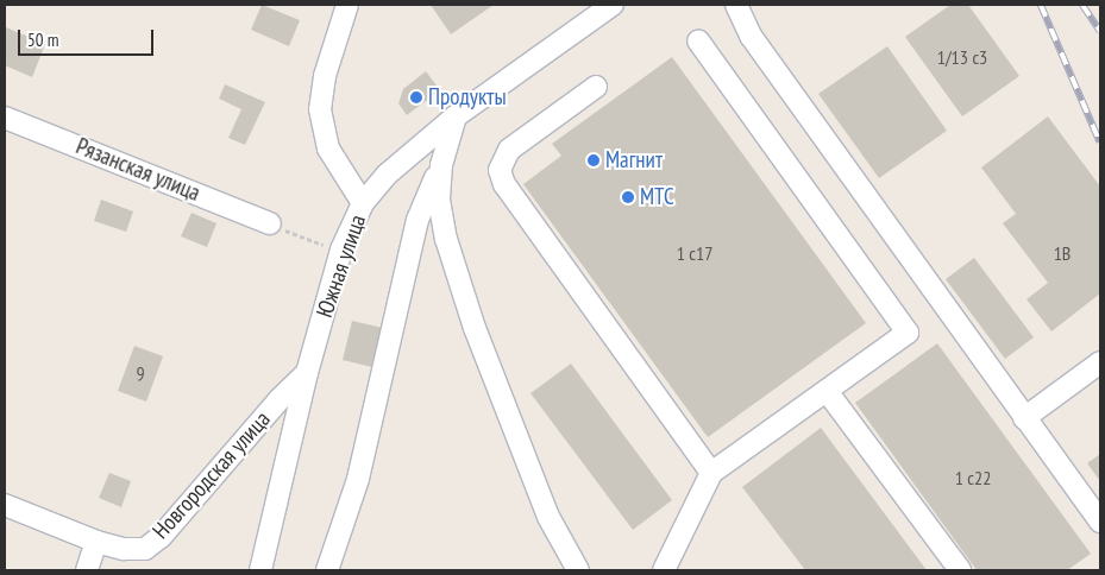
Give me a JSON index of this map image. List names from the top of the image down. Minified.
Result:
{"streets":{"street":["Рязанская улица","Южная улица","Новгородская улица"]},"crossings":[["Южная улица","Новгородская улица"]],"places":["Продукты","Магнит","МТС"],"house_numbers":["1/13 с3","1 с17","1В","9","1 с22"],"scale_bar":"50 m"}
